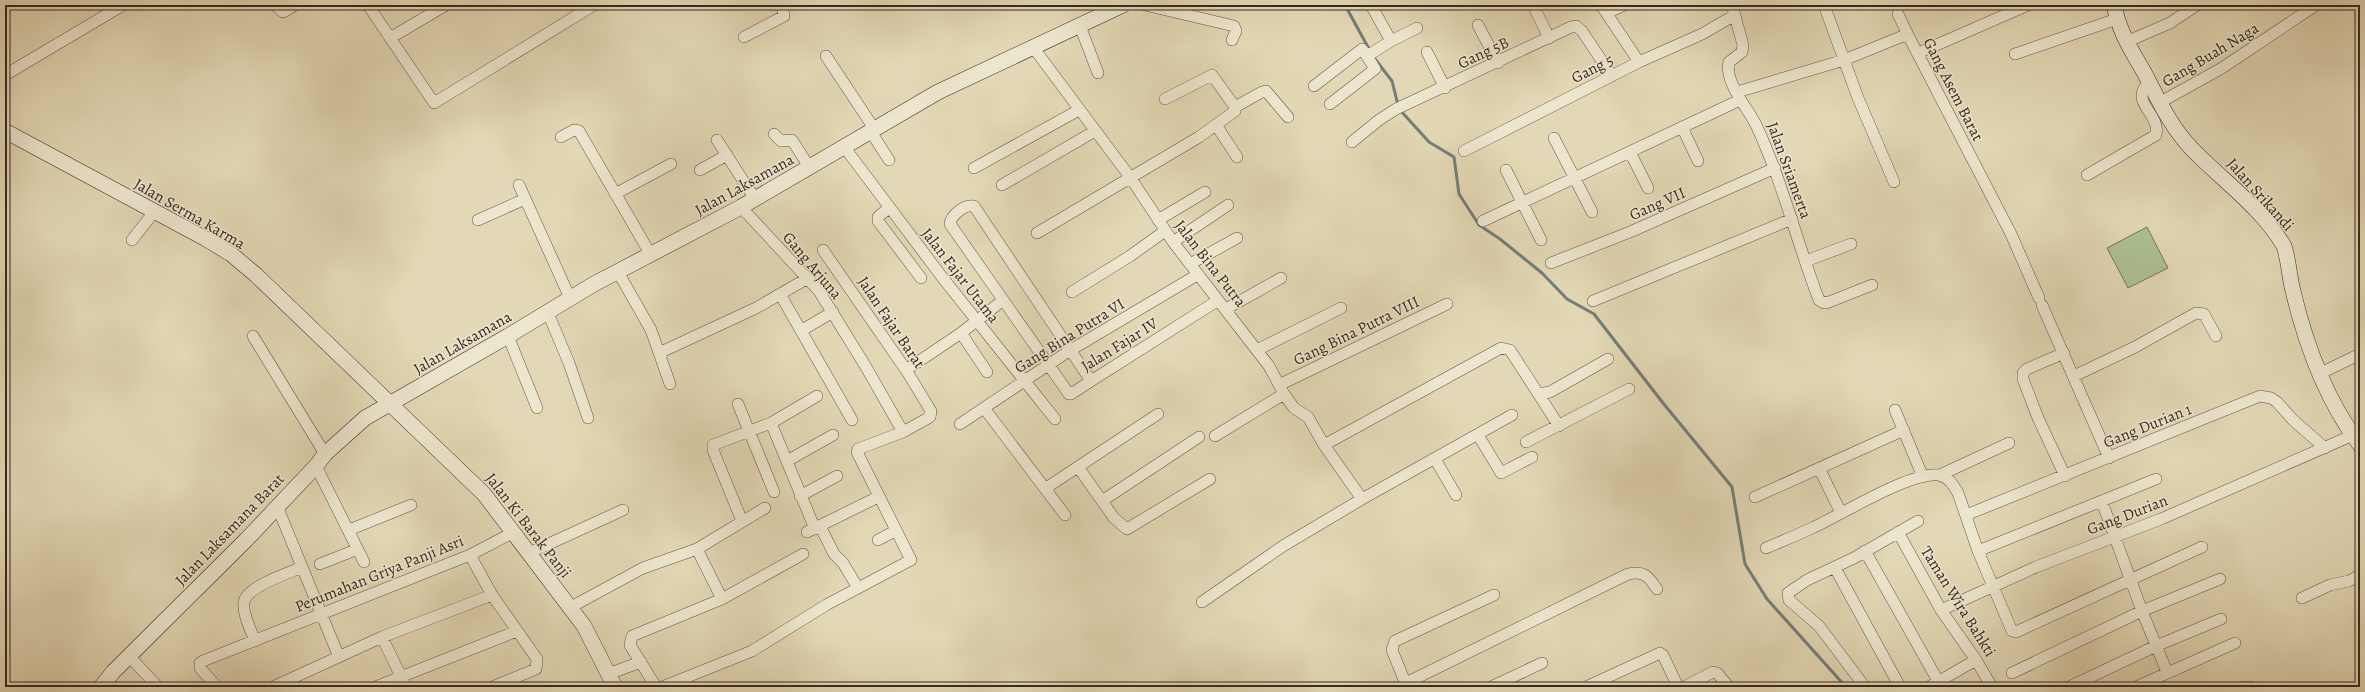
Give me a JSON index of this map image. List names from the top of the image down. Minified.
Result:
{"streets":{"street":["Gang 5B","Gang Buah Naga","Gang 5","Gang Asem Barat","Jalan Sriamerta","Jalan Laksamana","Jalan Srikandi","Gang VII","Jalan Serma Karma","Jalan Bina Putra","Gang Arjuna","Jalan Fajar Utama","Jalan Fajar Barat","Gang Bina Putra VIII","Gang Bina Putra VI","Jalan Fajar IV","Gang Durian 1","Gang Durian","Jalan Ki Barak Panji","Jalan Laksamana Barat","Perumahan Griya Panji Asri","Taman Wira Bahkti"]},"crossings":[["Gang 5B","Gang 5"],["Gang Buah Naga","Jalan Srikandi"],["Gang 5","Jalan Sriamerta"],["Gang Asem Barat","Jalan Sriamerta"],["Gang Asem Barat","Gang Durian 1"],["Jalan Sriamerta","Gang VII"],["Jalan Laksamana","Jalan Serma Karma"],["Jalan Laksamana","Jalan Bina Putra"],["Jalan Laksamana","Gang Arjuna"],["Jalan Laksamana","Jalan Fajar Utama"],["Jalan Laksamana","Jalan Ki Barak Panji"],["Jalan Laksamana","Jalan Laksamana Barat"],["Jalan Srikandi","Gang Durian"],["Jalan Serma Karma","Jalan Ki Barak Panji"],["Jalan Serma Karma","Jalan Laksamana Barat"],["Jalan Bina Putra","Gang Bina Putra VIII"],["Jalan Bina Putra","Gang Bina Putra VI"],["Jalan Bina Putra","Jalan Fajar IV"],["Jalan Fajar Utama","Gang Bina Putra VI"],["Gang Bina Putra VI","Jalan Fajar IV"],["Gang Durian 1","Gang Durian"],["Gang Durian","Taman Wira Bahkti"],["Jalan Ki Barak Panji","Jalan Laksamana Barat"],["Jalan Ki Barak Panji","Perumahan Griya Panji Asri"]]}
